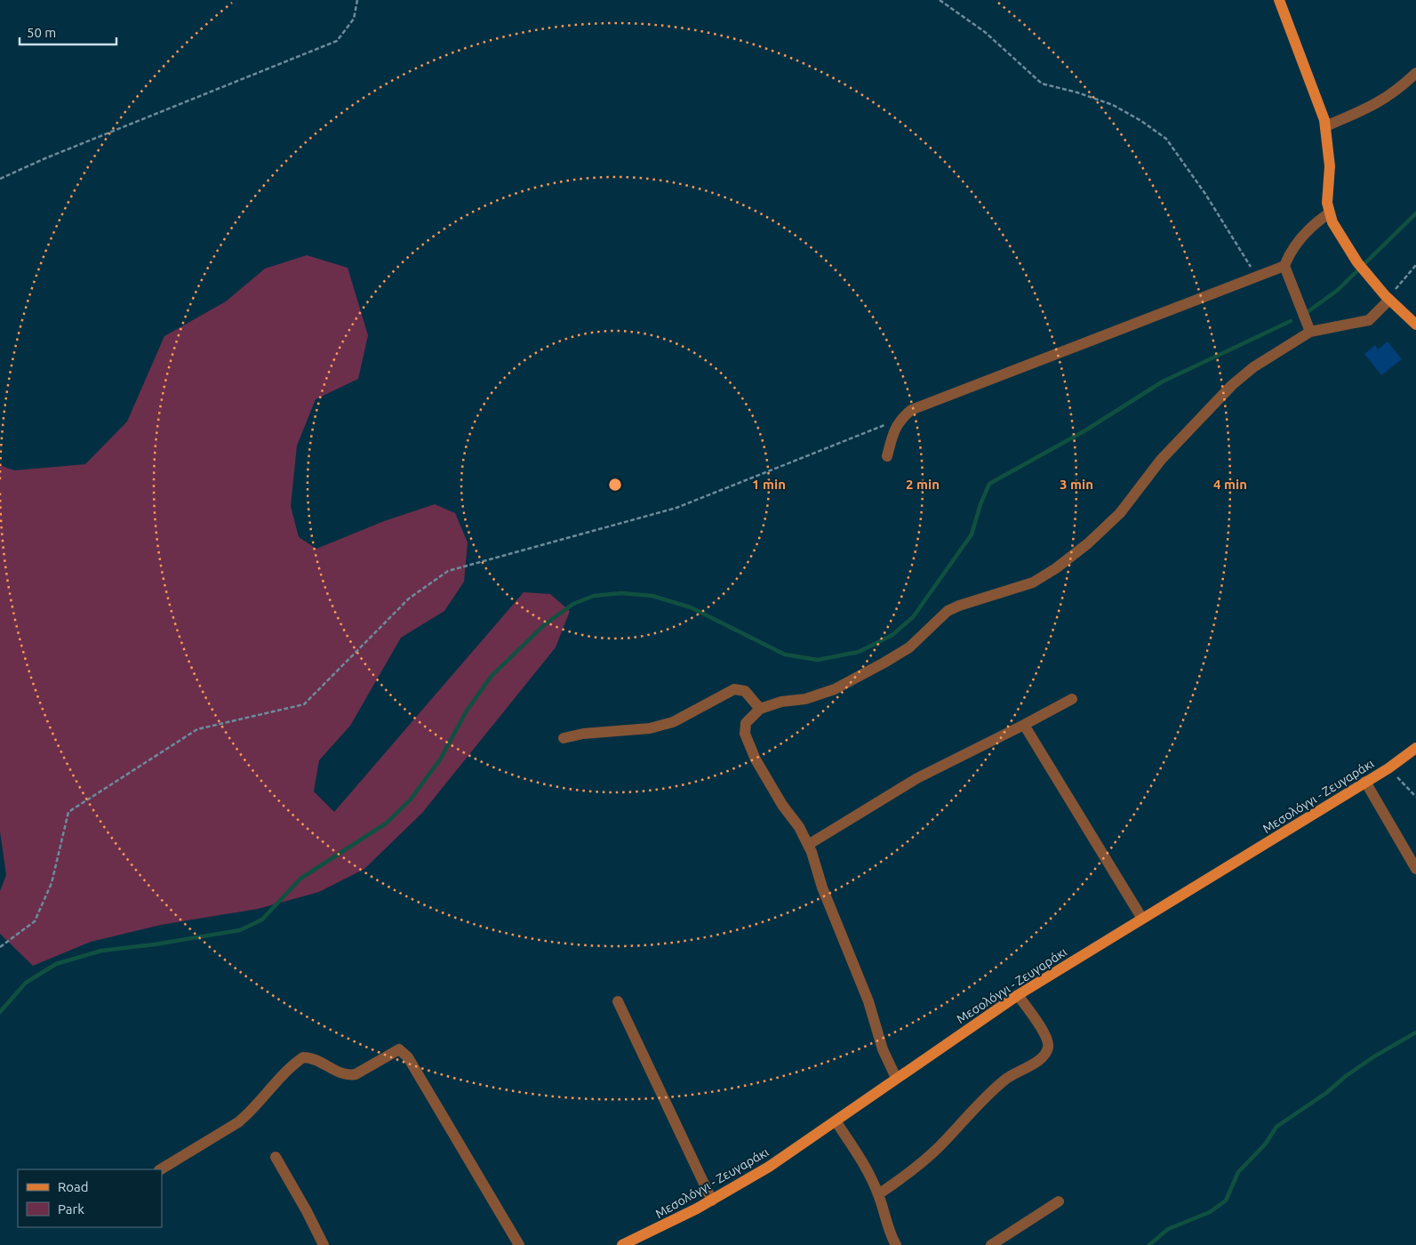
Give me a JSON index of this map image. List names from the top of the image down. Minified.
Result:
{"streets":{"main road":["Μεσολόγγι - Ζευγαράκι"]},"legend":["Road","Park"],"scale_bar":"50 m","rings":["1 min","2 min","3 min","4 min"]}
